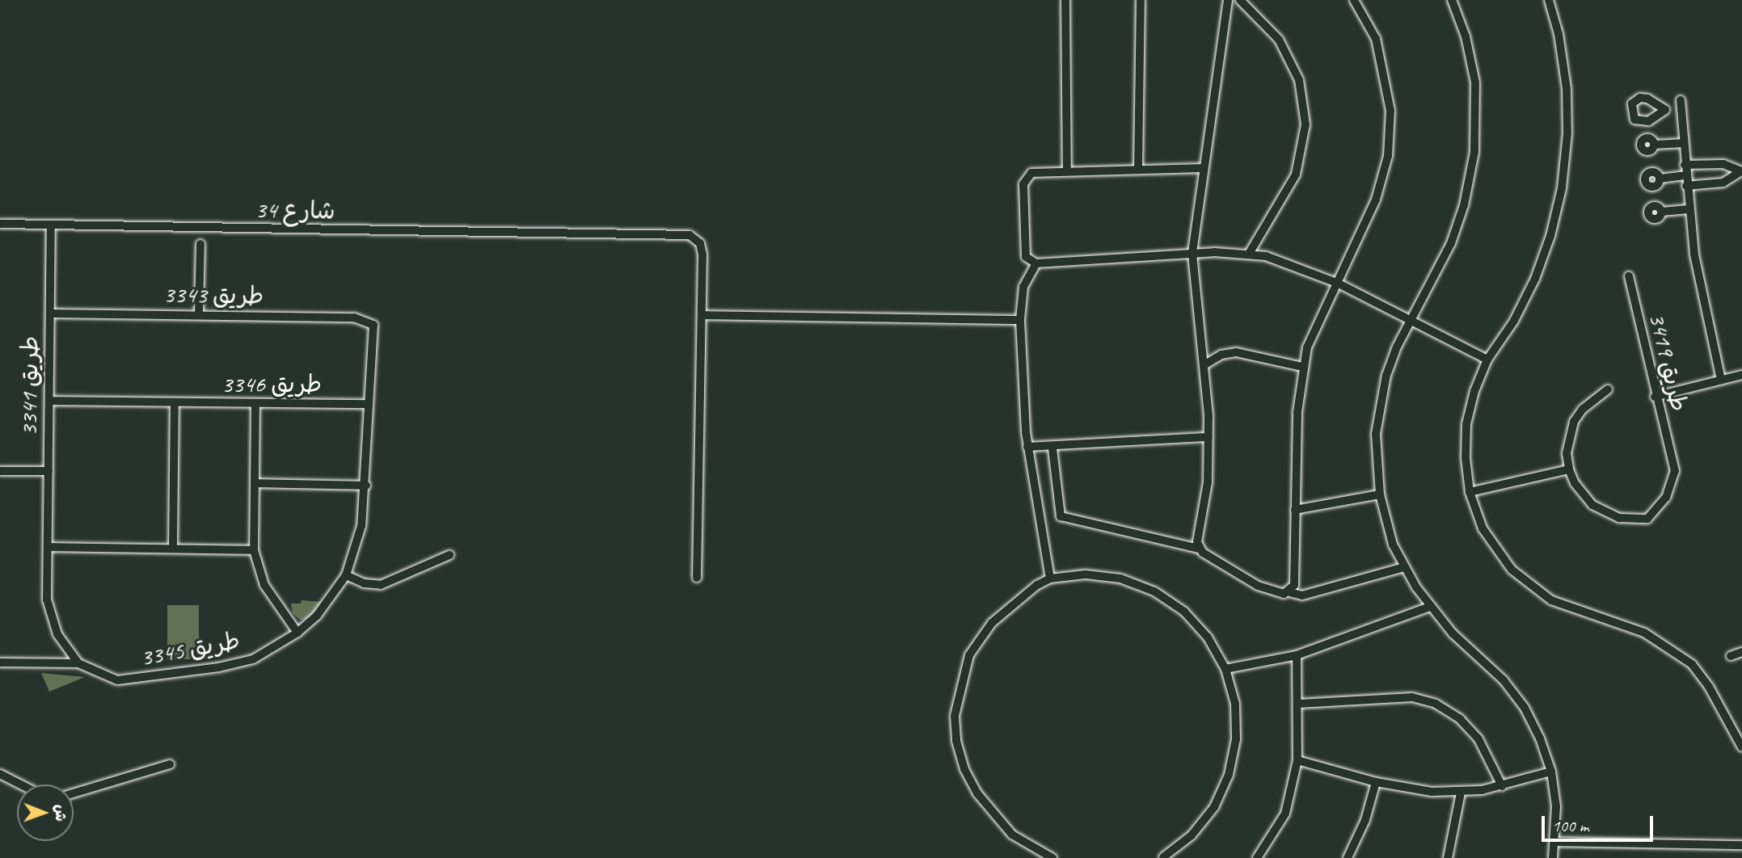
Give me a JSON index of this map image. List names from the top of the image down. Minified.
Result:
{"streets":{"street":["شارع 34","طريق 3343","طريق 3419","طريق 3346","طريق 3341","طريق 3345"]},"crossings":[["شارع 34","طريق 3341"],["طريق 3343","طريق 3341"],["طريق 3343","طريق 3345"],["طريق 3346","طريق 3341"],["طريق 3346","طريق 3345"],["طريق 3341","طريق 3345"]],"scale_bar":"100 m","north":"right"}
